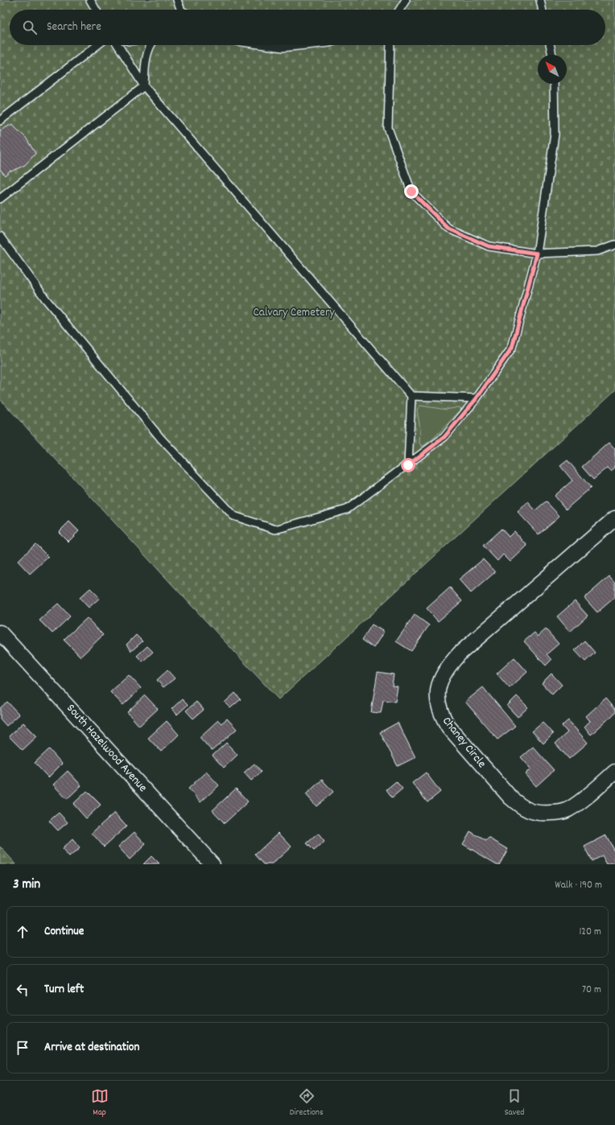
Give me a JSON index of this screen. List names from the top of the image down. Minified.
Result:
{"streets":{"street":["Chaney Circle","South Hazelwood Avenue"]},"parks":["Calvary Cemetery"],"north":"top left","page":{"search":"Search here","heading":["3 min","Walk · 190 m"],"list":[["Continue","120 m"],["Turn left","70 m"],"Arrive at destination"],"nav":["Map","Directions","Saved"]}}
